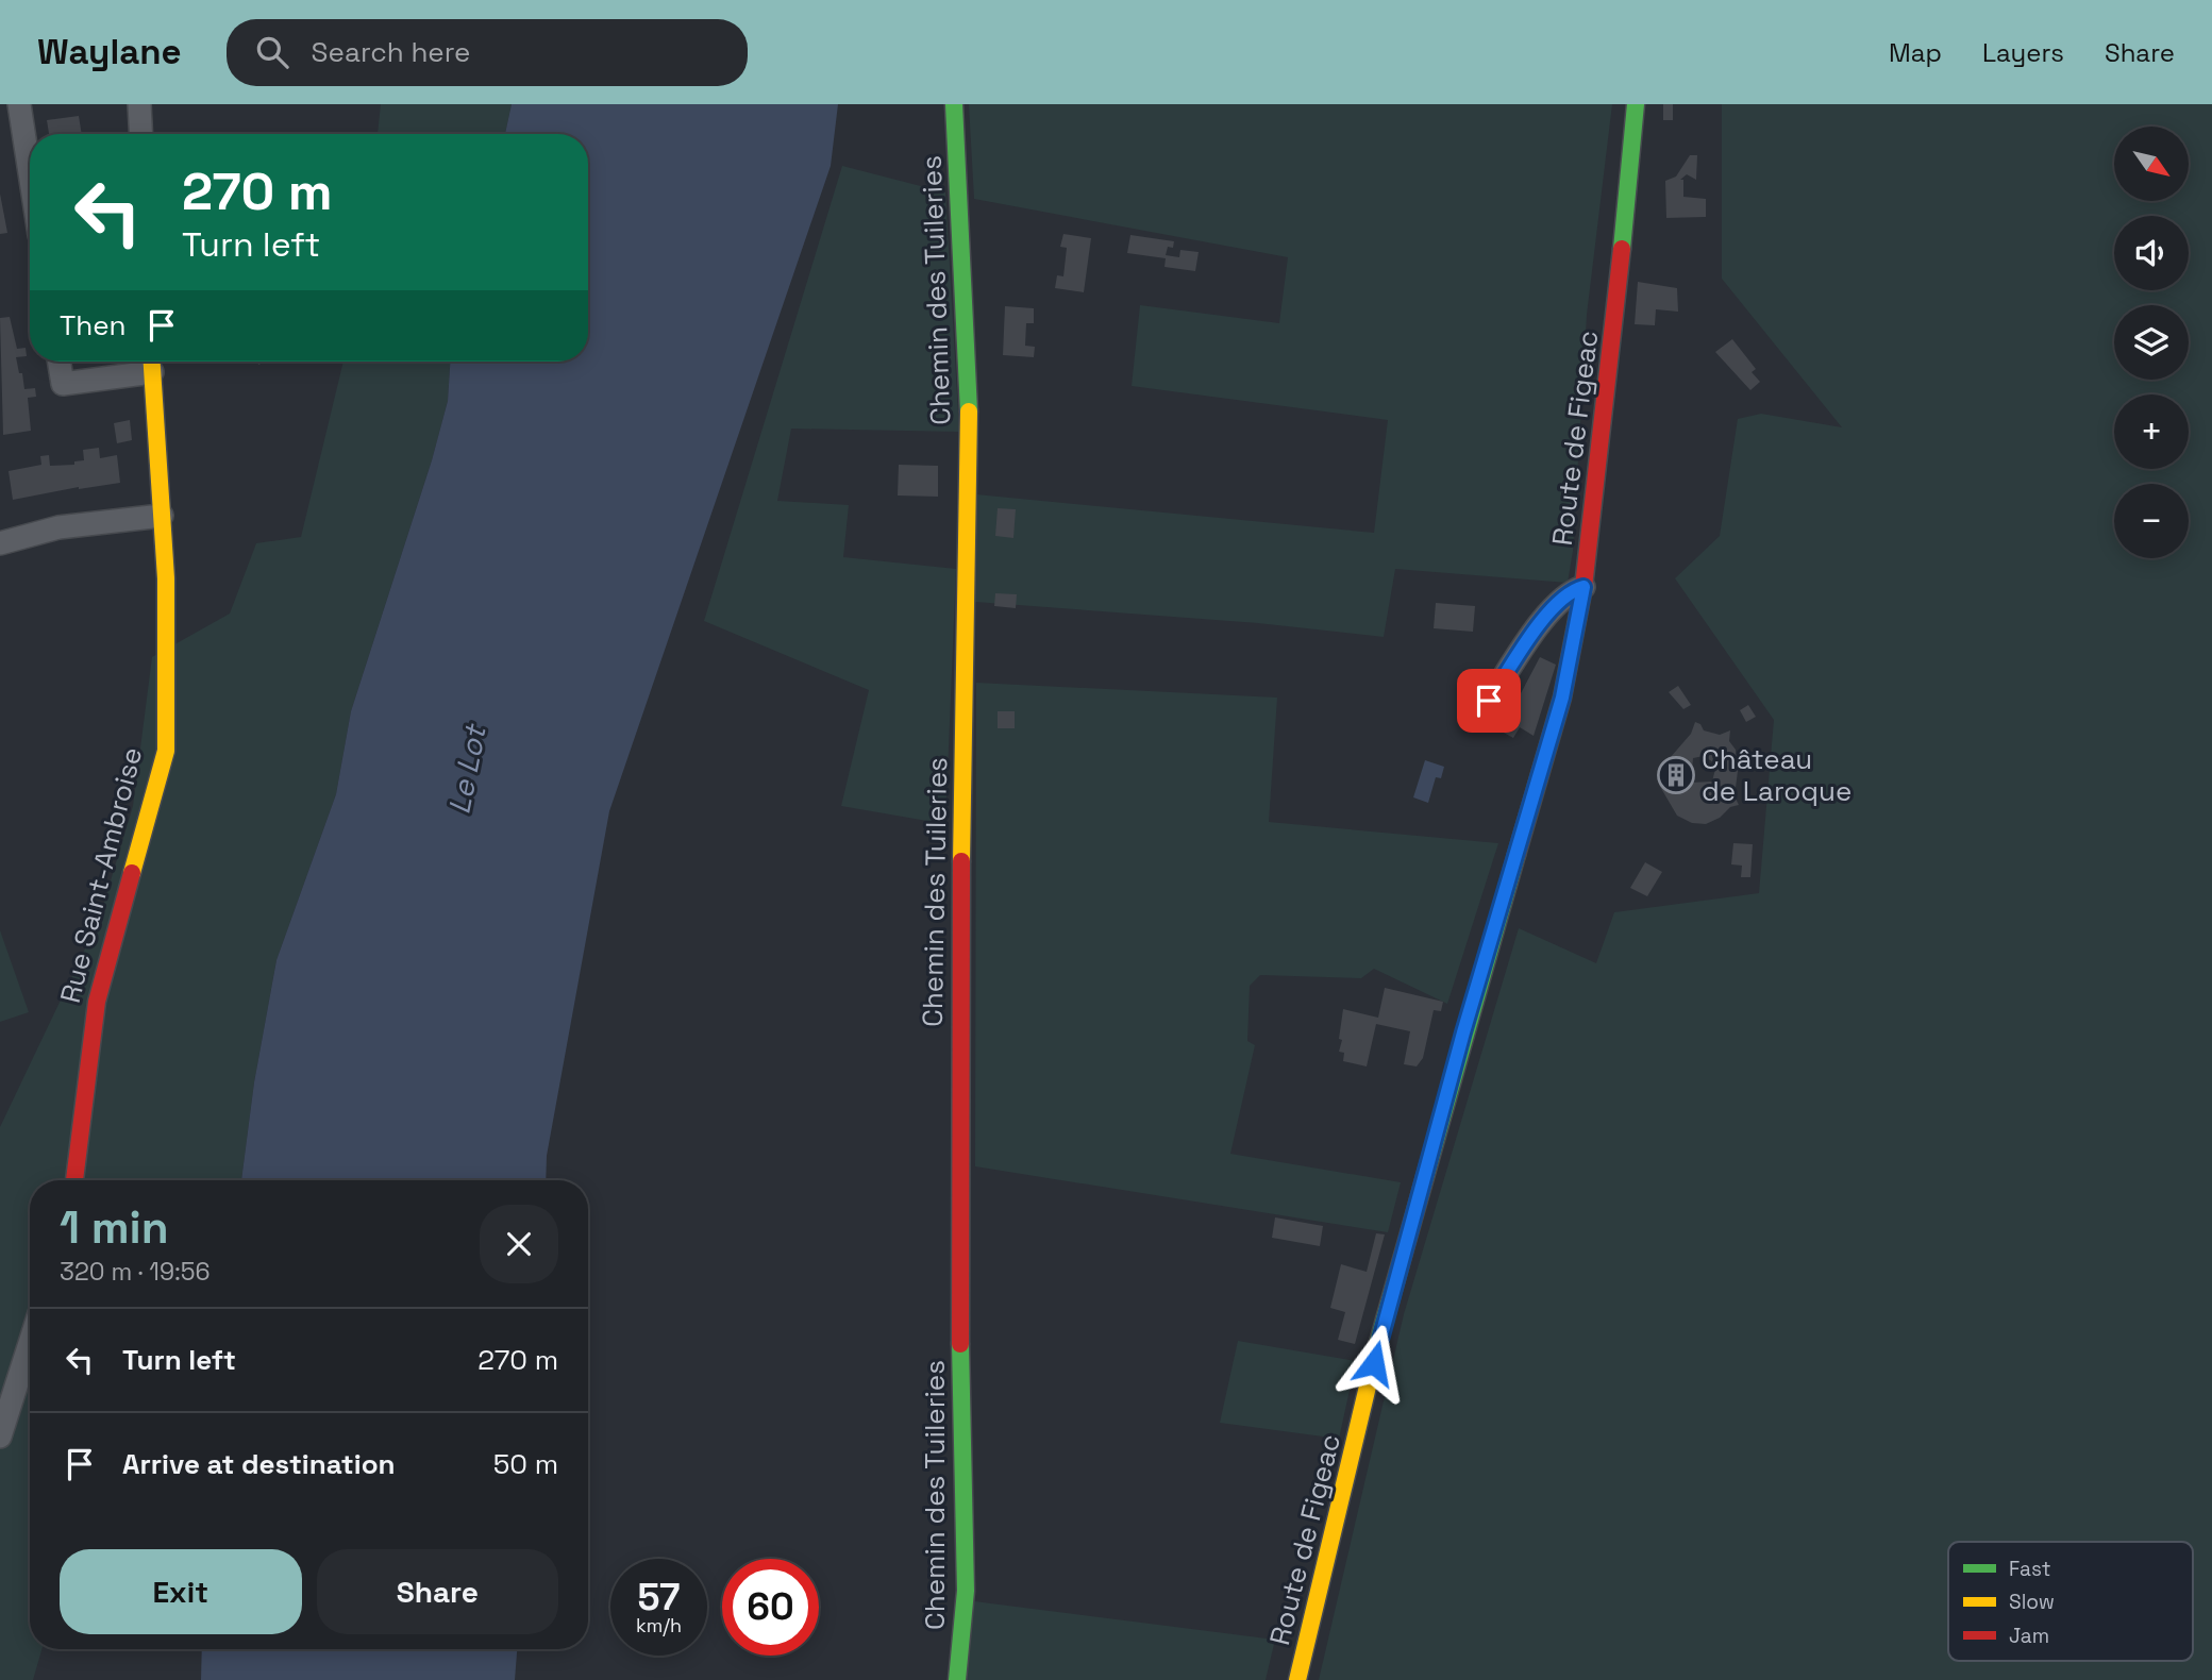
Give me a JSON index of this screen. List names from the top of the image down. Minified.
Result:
{"streets":{"street":["Chemin des Tuileries","Route de Figeac","Rue Saint-Ambroise"]},"water":["Le Lot"],"places":{"building":["Château de Laroque"]},"legend":["Fast","Slow","Jam"],"north":"bottom right","page":{"header":"Waylane","search":"Search here","nav":["Map","Layers","Share"],"map_buttons":["+","−"],"turn":["270 m","Turn left"],"then":"Then","heading":["1 min","320 m · 19:56"],"list":[{"name":"Turn left","value":"270 m"},{"name":"Arrive at destination","value":"50 m"}],"buttons":["Exit","Share"],"speed":"57 km/h","limit":"60"}}
